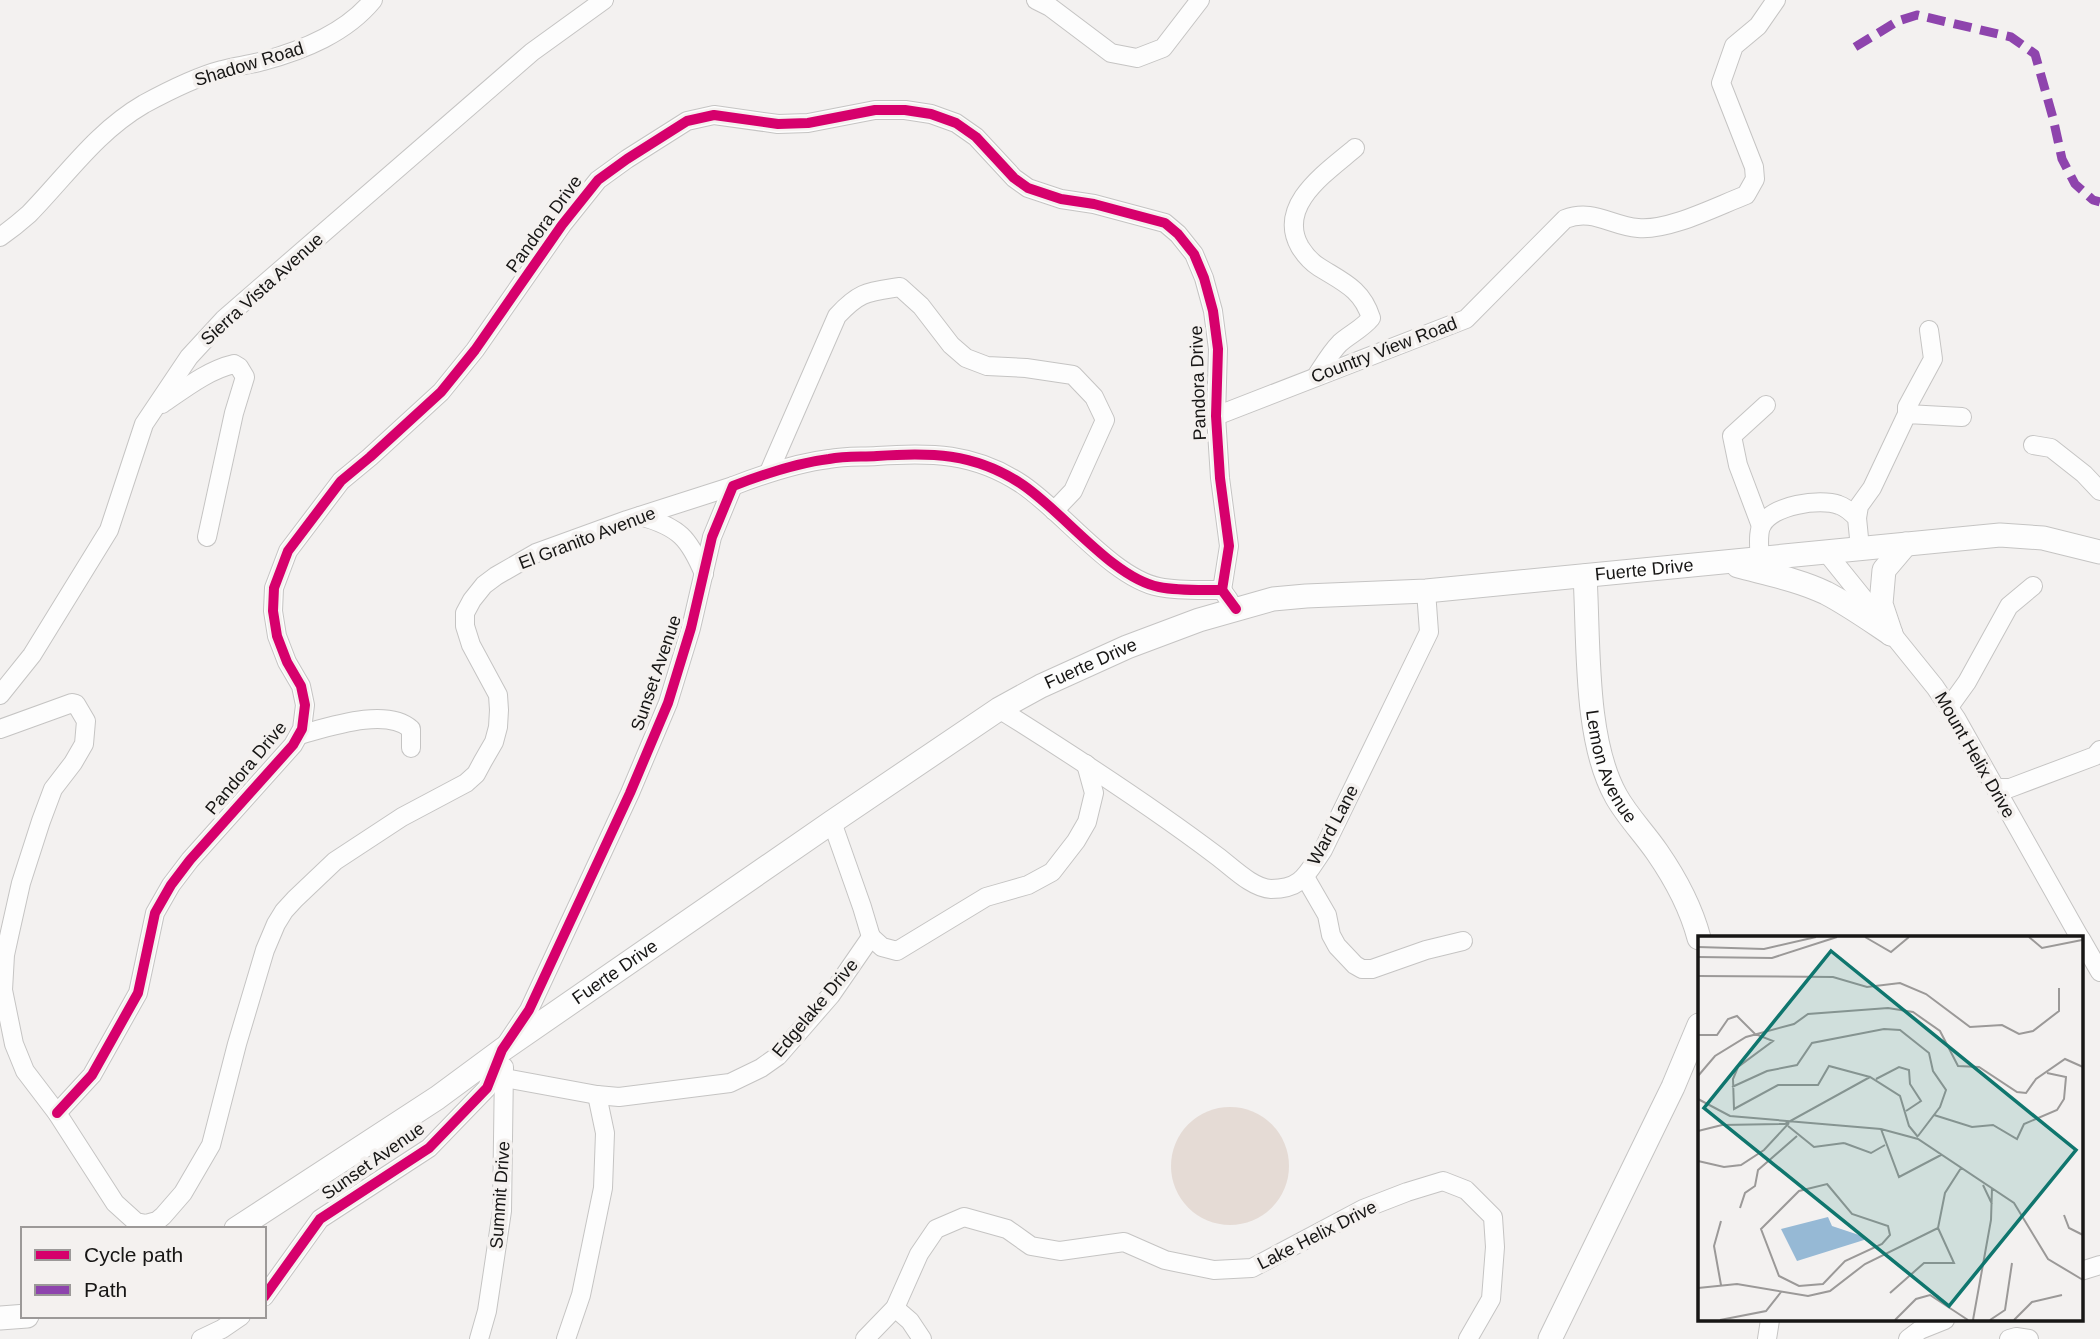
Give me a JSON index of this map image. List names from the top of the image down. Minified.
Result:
{"streets":{"main road":["Fuerte Drive","Lemon Avenue"],"street":["Shadow Road","Pandora Drive","Sierra Vista Avenue","Country View Road","El Granito Avenue","Sunset Avenue","Mount Helix Drive","Ward Lane","Edgelake Drive","Summit Drive","Lake Helix Drive"]},"crossings":[["Pandora Drive","Country View Road"],["Pandora Drive","El Granito Avenue"],["Pandora Drive","Fuerte Drive"],["El Granito Avenue","Sunset Avenue"],["Fuerte Drive","Sunset Avenue"],["Fuerte Drive","Mount Helix Drive"],["Fuerte Drive","Lemon Avenue"],["Fuerte Drive","Ward Lane"],["Fuerte Drive","Summit Drive"],["Sunset Avenue","Summit Drive"],["Edgelake Drive","Summit Drive"]],"legend":["Cycle path","Path"]}
